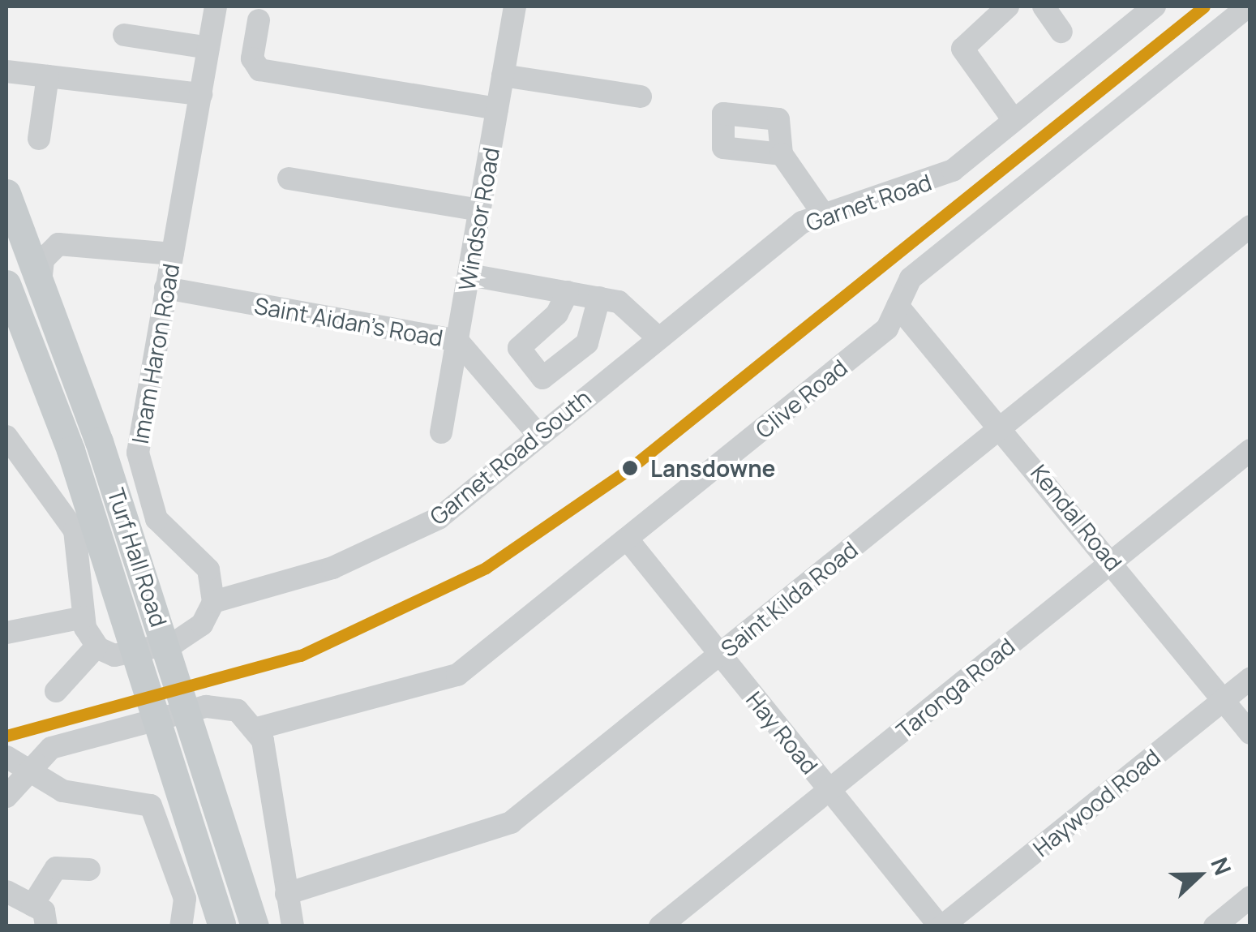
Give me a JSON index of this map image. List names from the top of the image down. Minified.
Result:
{"streets":{"main road":["Turf Hall Road"],"street":["Garnet Road","Windsor Road","Saint Aidan's Road","Imam Haron Road","Clive Road","Garnet Road South","Kendal Road","Saint Kilda Road","Taronga Road","Hay Road","Haywood Road"]},"crossings":[["Garnet Road","Garnet Road South"],["Windsor Road","Saint Aidan's Road"],["Saint Aidan's Road","Imam Haron Road"],["Saint Aidan's Road","Garnet Road South"],["Imam Haron Road","Garnet Road South"],["Clive Road","Kendal Road"],["Clive Road","Hay Road"],["Kendal Road","Saint Kilda Road"],["Kendal Road","Taronga Road"],["Kendal Road","Haywood Road"],["Saint Kilda Road","Hay Road"],["Taronga Road","Hay Road"],["Hay Road","Haywood Road"]],"places":["Lansdowne"],"north":"right"}
